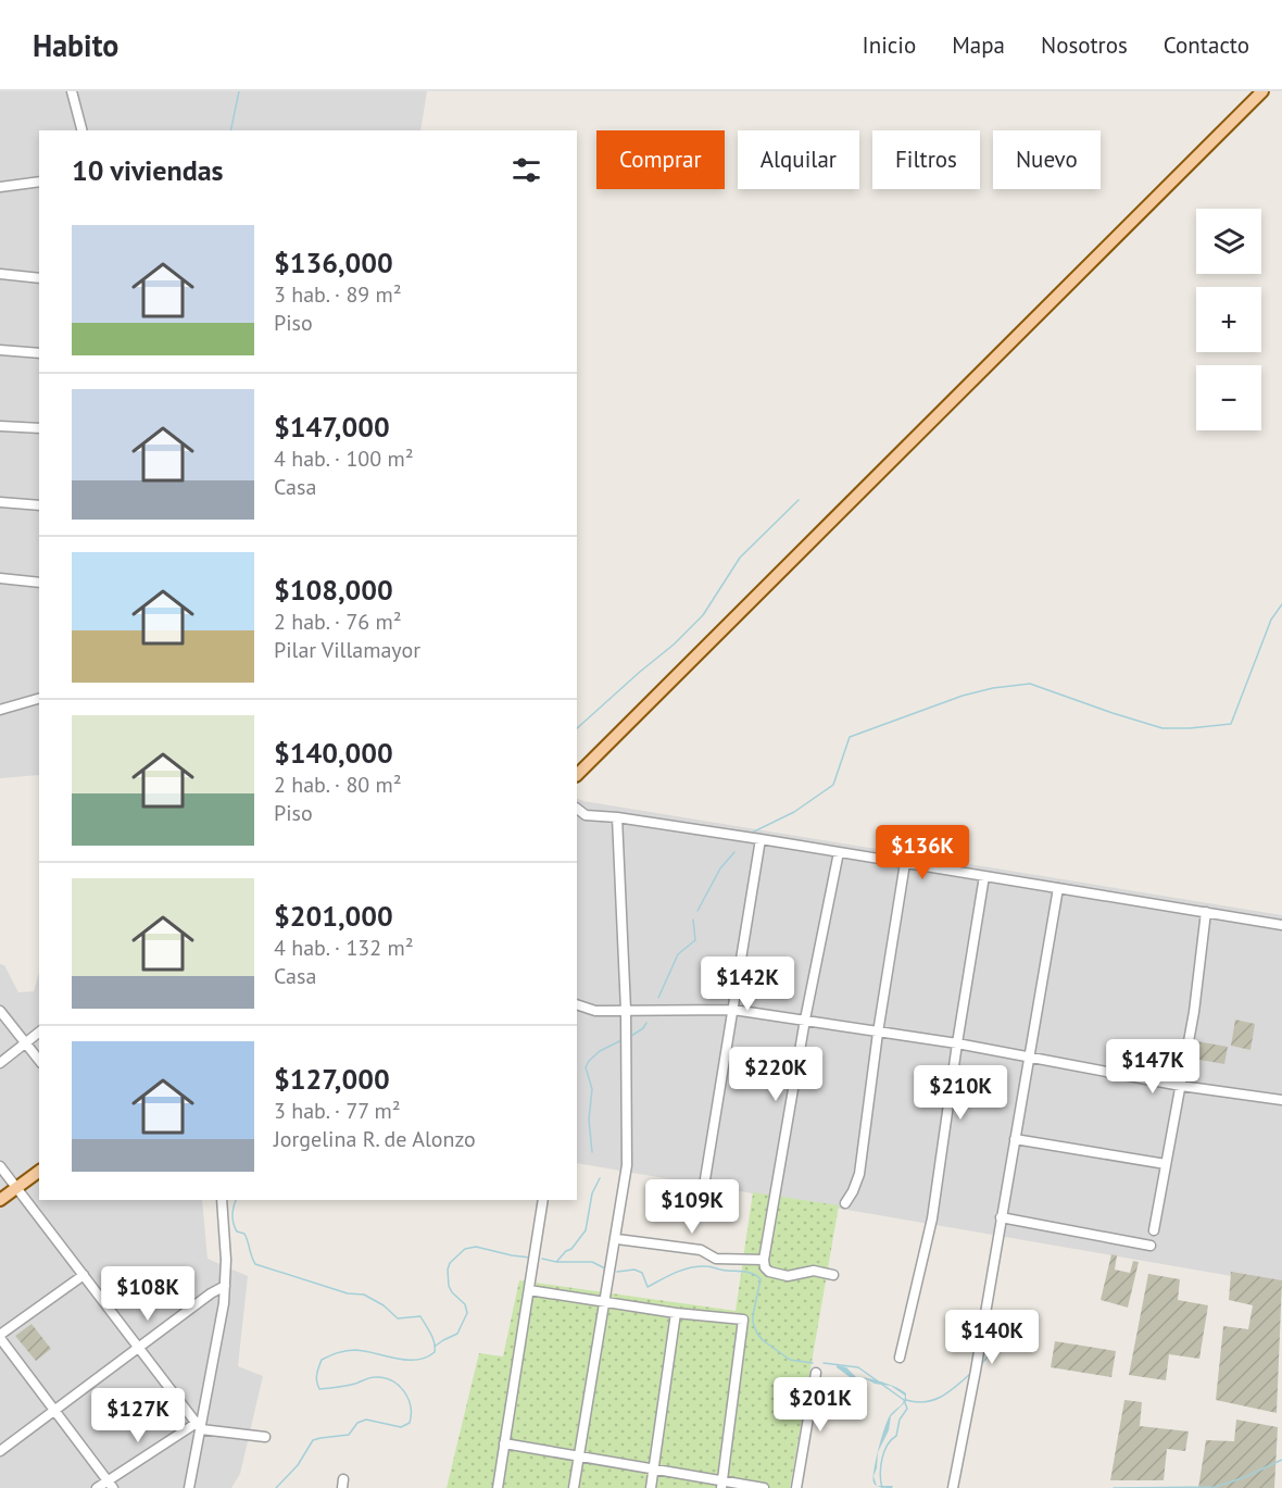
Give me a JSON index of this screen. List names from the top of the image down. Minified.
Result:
{"page":{"header":"Habito","nav":["Inicio","Mapa","Nosotros","Contacto"],"chip":["Comprar","Alquilar","Filtros","Nuevo"],"heading":"10 viviendas","map_buttons":["+","−"],"list":[{"name":"$136,000","note":"3 hab. · 89 m² · Piso"},{"name":"$147,000","note":"4 hab. · 100 m² · Casa"},{"name":"$108,000","note":"2 hab. · 76 m² · Pilar Villamayor"},{"name":"$140,000","note":"2 hab. · 80 m² · Piso"},{"name":"$201,000","note":"4 hab. · 132 m² · Casa"},{"name":"$127,000","note":"3 hab. · 77 m² · Jorgelina R. de Alonzo"}],"price":["$136K","$142K","$147K","$220K","$210K","$109K","$108K","$140K","$201K","$127K"]}}
